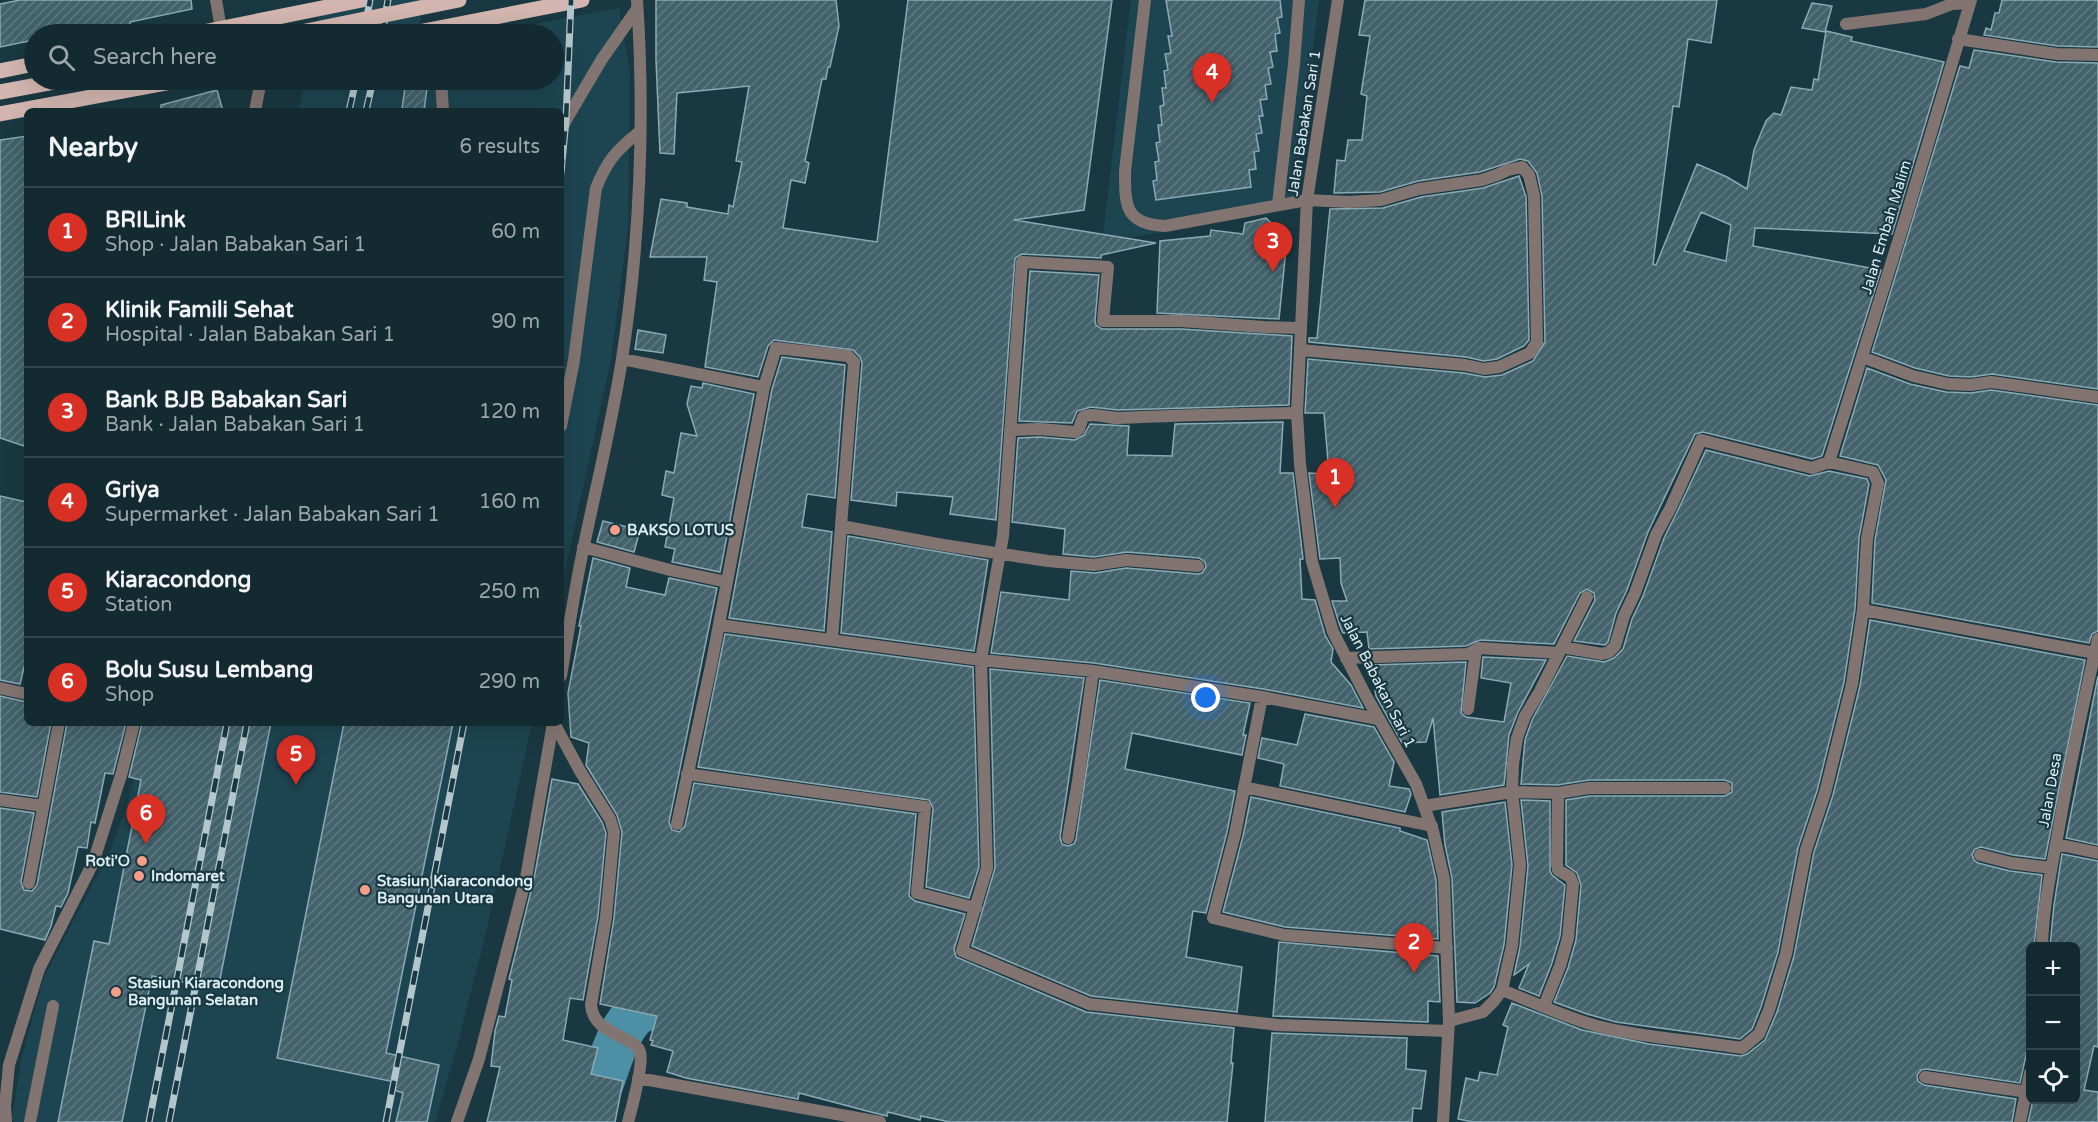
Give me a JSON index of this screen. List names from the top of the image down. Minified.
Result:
{"streets":{"street":["Jalan Babakan Sari 1","Jalan Embah Malim","Jalan Desa"]},"places":["BAKSO LOTUS","Roti'O","Indomaret","Stasiun Kiaracondong Bangunan Utara","Stasiun Kiaracondong Bangunan Selatan"],"page":{"search":"Search here","pins":["4","3","1","5","6","2"],"heading":["Nearby","6 results"],"list":[{"mark":"1","name":"BRILink","note":"Shop · Jalan Babakan Sari 1","value":"60 m"},{"mark":"2","name":"Klinik Famili Sehat","note":"Hospital · Jalan Babakan Sari 1","value":"90 m"},{"mark":"3","name":"Bank BJB Babakan Sari","note":"Bank · Jalan Babakan Sari 1","value":"120 m"},{"mark":"4","name":"Griya","note":"Supermarket · Jalan Babakan Sari 1","value":"160 m"},{"mark":"5","name":"Kiaracondong","note":"Station","value":"250 m"},{"mark":"6","name":"Bolu Susu Lembang","note":"Shop","value":"290 m"}],"map_buttons":["+","−"]}}
